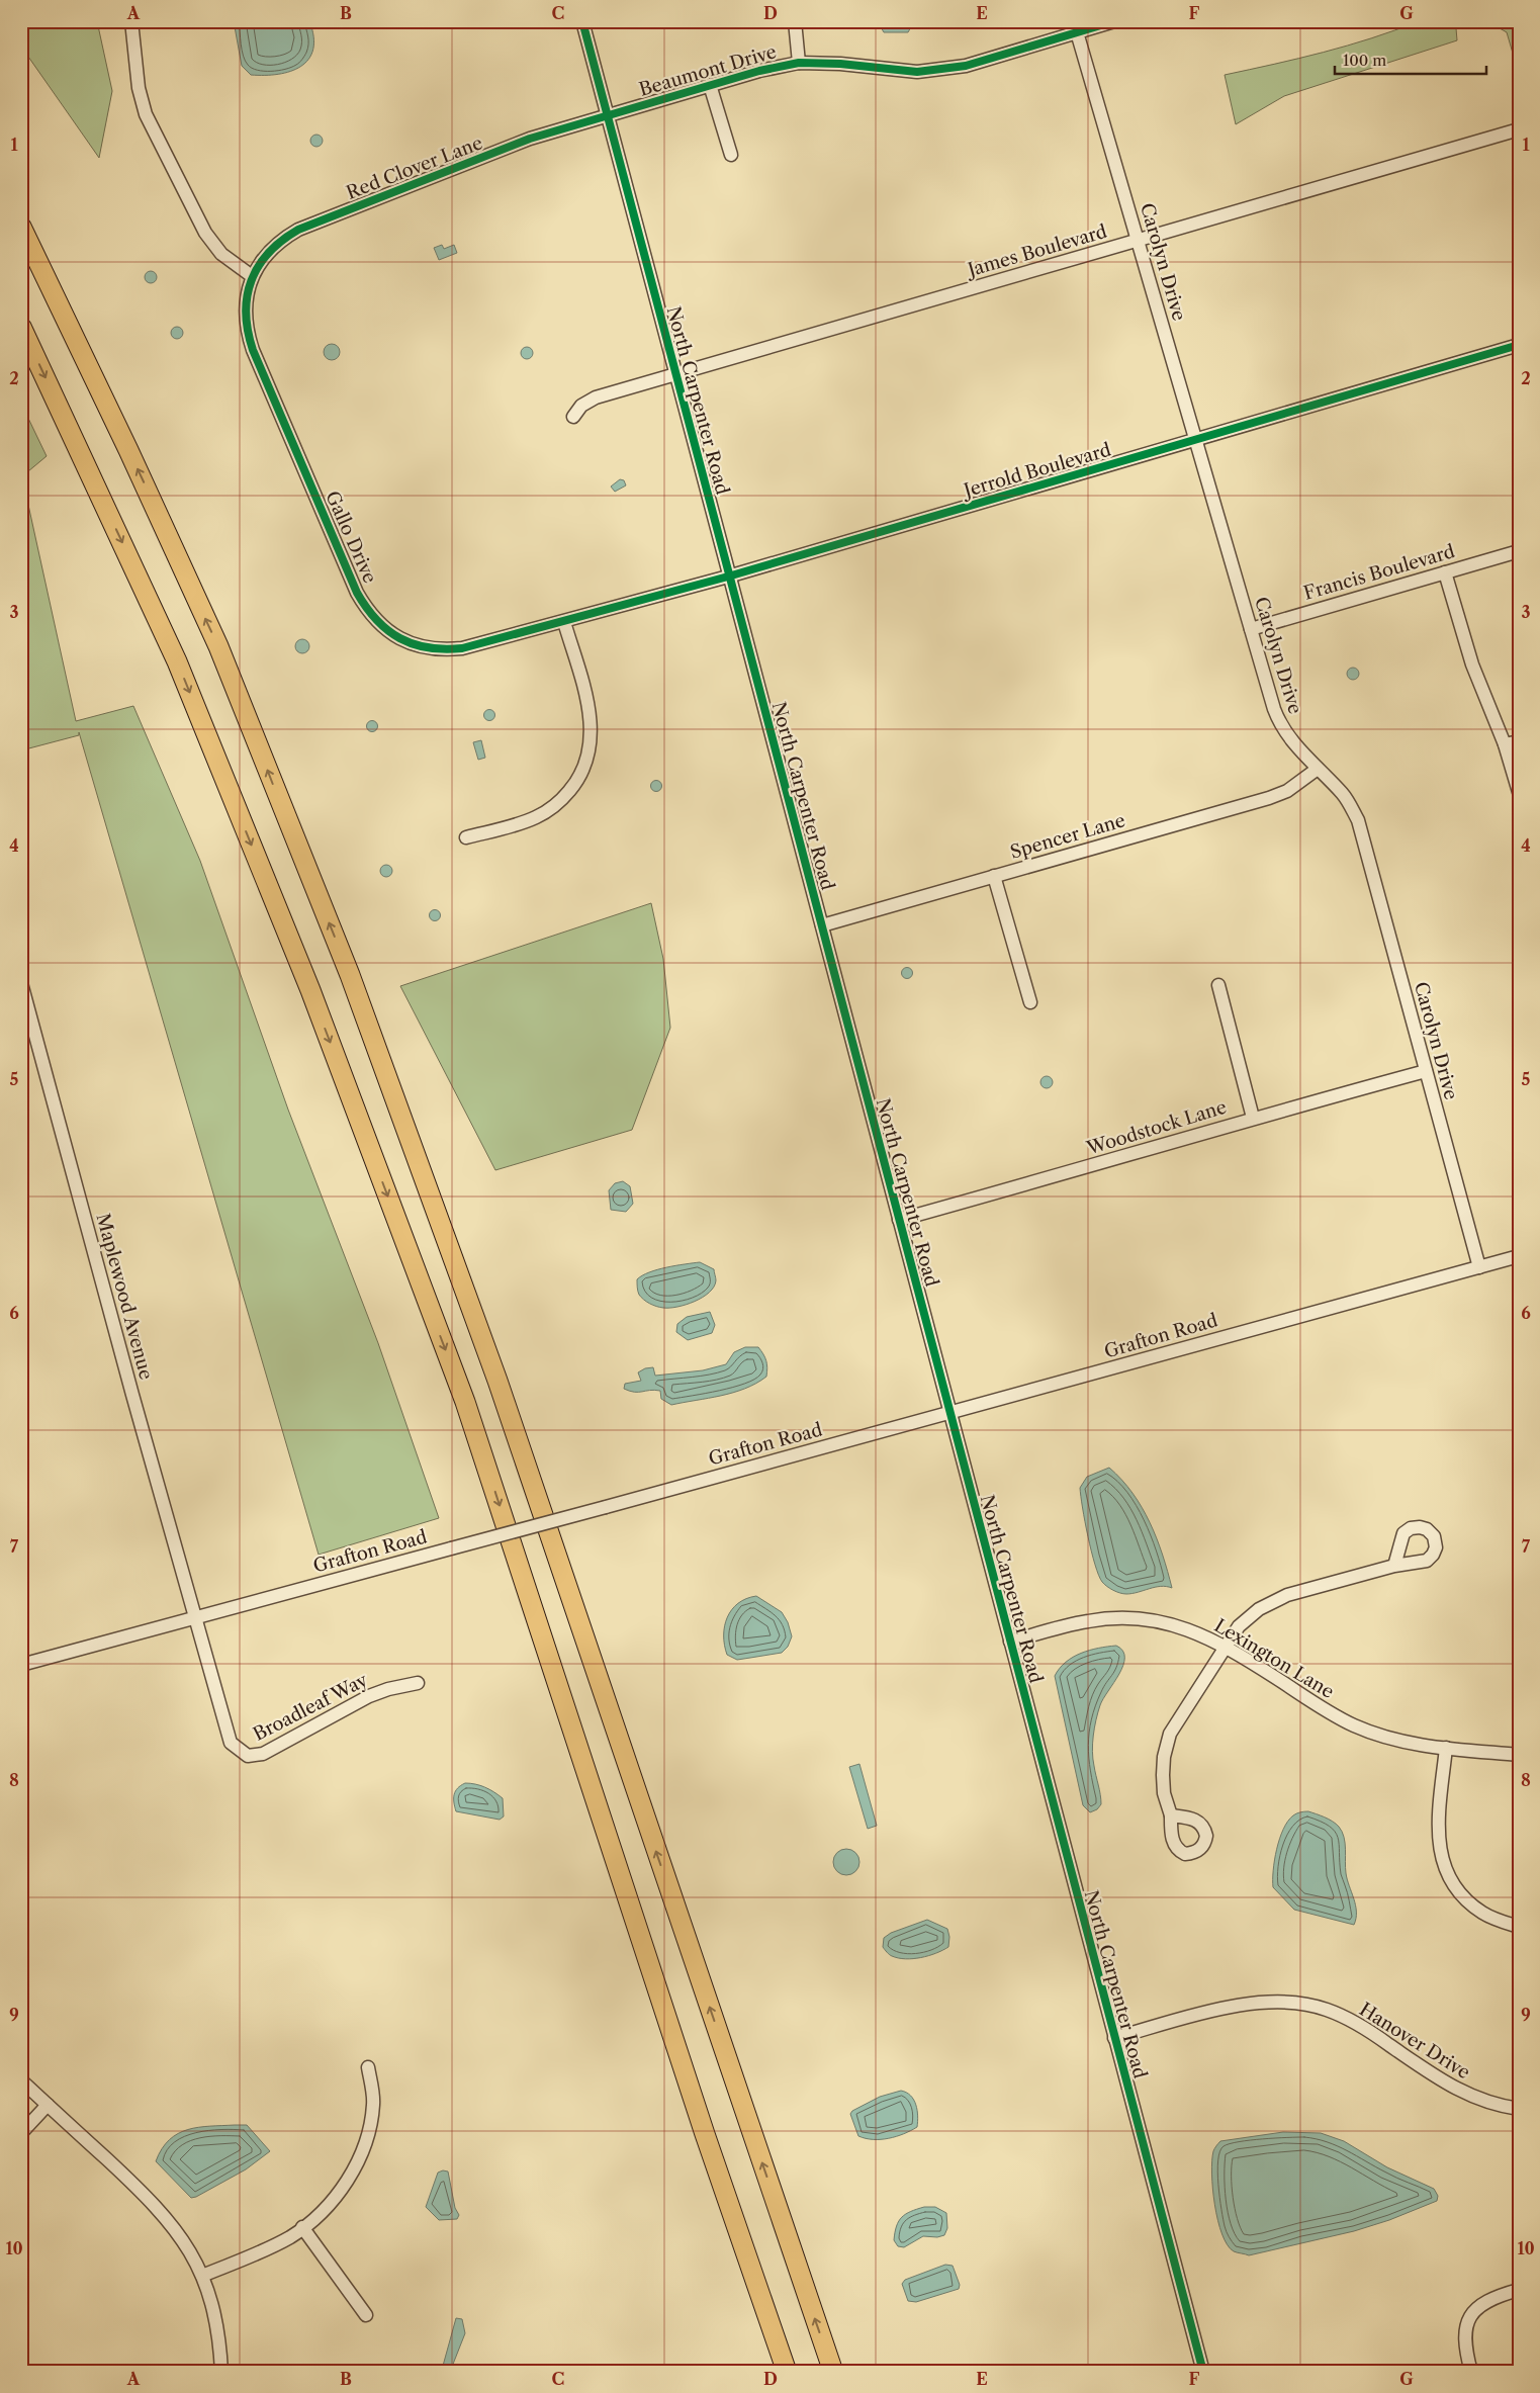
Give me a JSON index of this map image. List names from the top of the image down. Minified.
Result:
{"streets":{"street":["Beaumont Drive","Red Clover Lane","James Boulevard","Carolyn Drive","North Carpenter Road","Jerrold Boulevard","Gallo Drive","Francis Boulevard","Spencer Lane","Woodstock Lane","Maplewood Avenue","Grafton Road","Lexington Lane","Broadleaf Way","Hanover Drive"]},"crossings":[["Beaumont Drive","Red Clover Lane"],["Beaumont Drive","Carolyn Drive"],["Beaumont Drive","North Carpenter Road"],["Red Clover Lane","North Carpenter Road"],["Red Clover Lane","Gallo Drive"],["James Boulevard","Carolyn Drive"],["James Boulevard","North Carpenter Road"],["Carolyn Drive","Jerrold Boulevard"],["Carolyn Drive","Francis Boulevard"],["Carolyn Drive","Spencer Lane"],["Carolyn Drive","Woodstock Lane"],["Carolyn Drive","Grafton Road"],["North Carpenter Road","Jerrold Boulevard"],["North Carpenter Road","Spencer Lane"],["North Carpenter Road","Woodstock Lane"],["North Carpenter Road","Grafton Road"],["North Carpenter Road","Lexington Lane"],["North Carpenter Road","Hanover Drive"],["Jerrold Boulevard","Gallo Drive"],["Maplewood Avenue","Grafton Road"],["Maplewood Avenue","Broadleaf Way"],["Grafton Road","Broadleaf Way"]],"scale_bar":"100 m","grid":{"columns":["A","B","C","D","E","F","G"],"rows":["1","2","3","4","5","6","7","8","9","10"]}}
